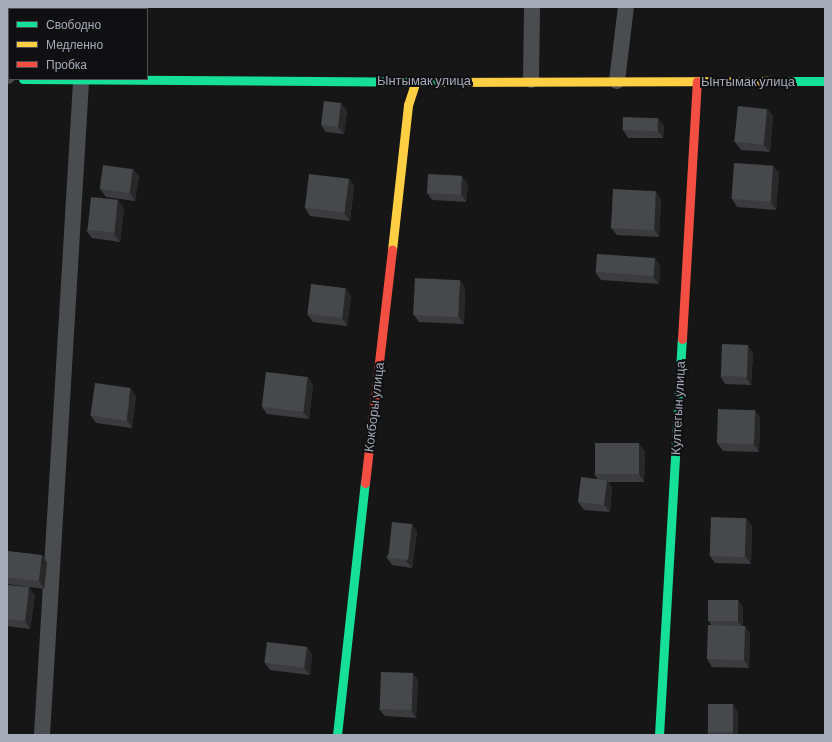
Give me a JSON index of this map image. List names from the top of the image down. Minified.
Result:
{"streets":{"street":["Ынтымак улица","Кокборы улица","Култегын улица"]},"crossings":[["Ынтымак улица","Кокборы улица"],["Ынтымак улица","Култегын улица"]],"legend":["Свободно","Медленно","Пробка"]}
